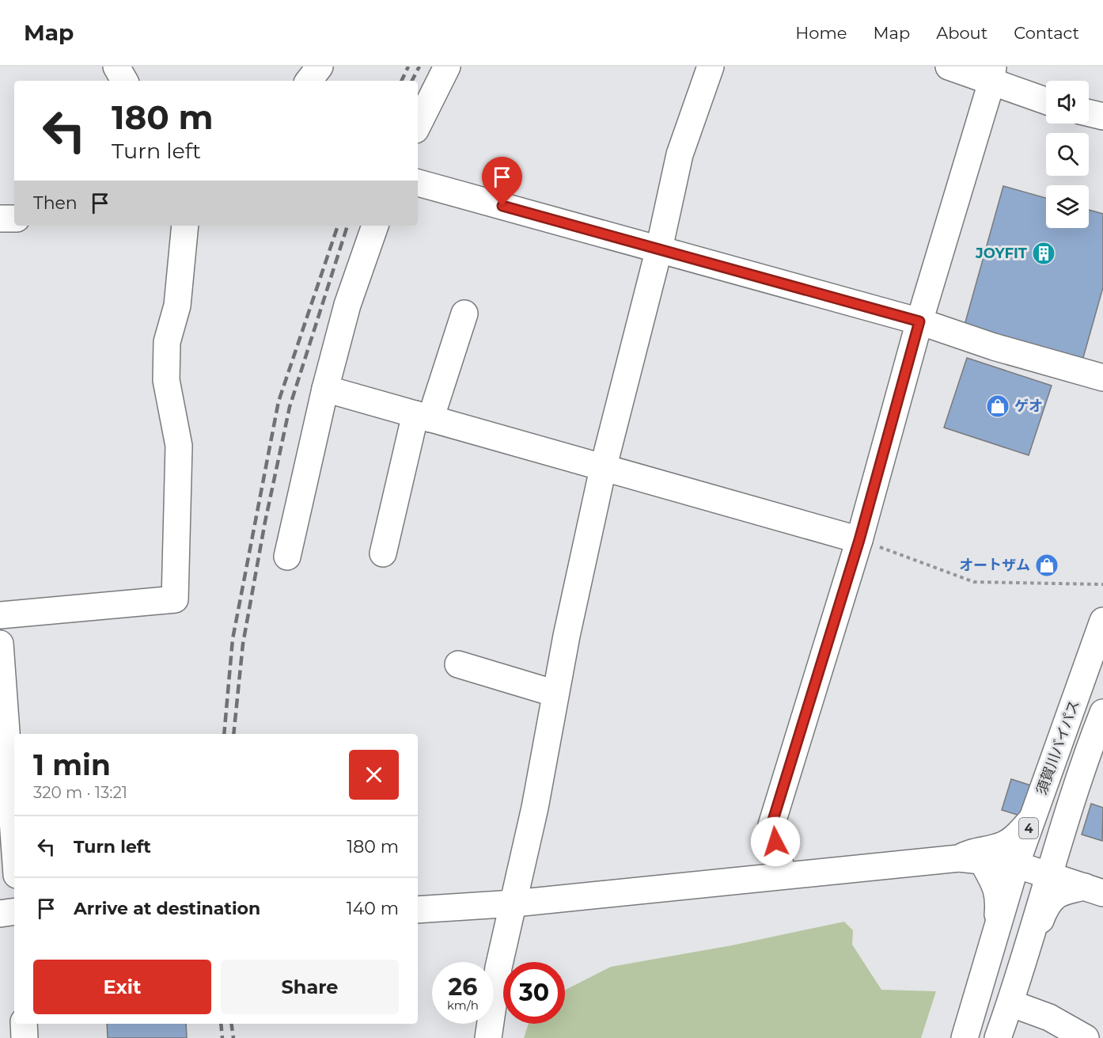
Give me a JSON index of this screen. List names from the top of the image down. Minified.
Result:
{"streets":{"main road":["須賀川バイパス","4"]},"places":{"building":["JOYFIT"],"shop":["ゲオ","オートザム"]},"page":{"header":"Map","nav":["Home","Map","About","Contact"],"turn":["180 m","Turn left"],"then":"Then","heading":["1 min","320 m · 13:21"],"list":[{"name":"Turn left","value":"180 m"},{"name":"Arrive at destination","value":"140 m"}],"buttons":["Exit","Share"],"speed":"26 km/h","limit":"30"}}
